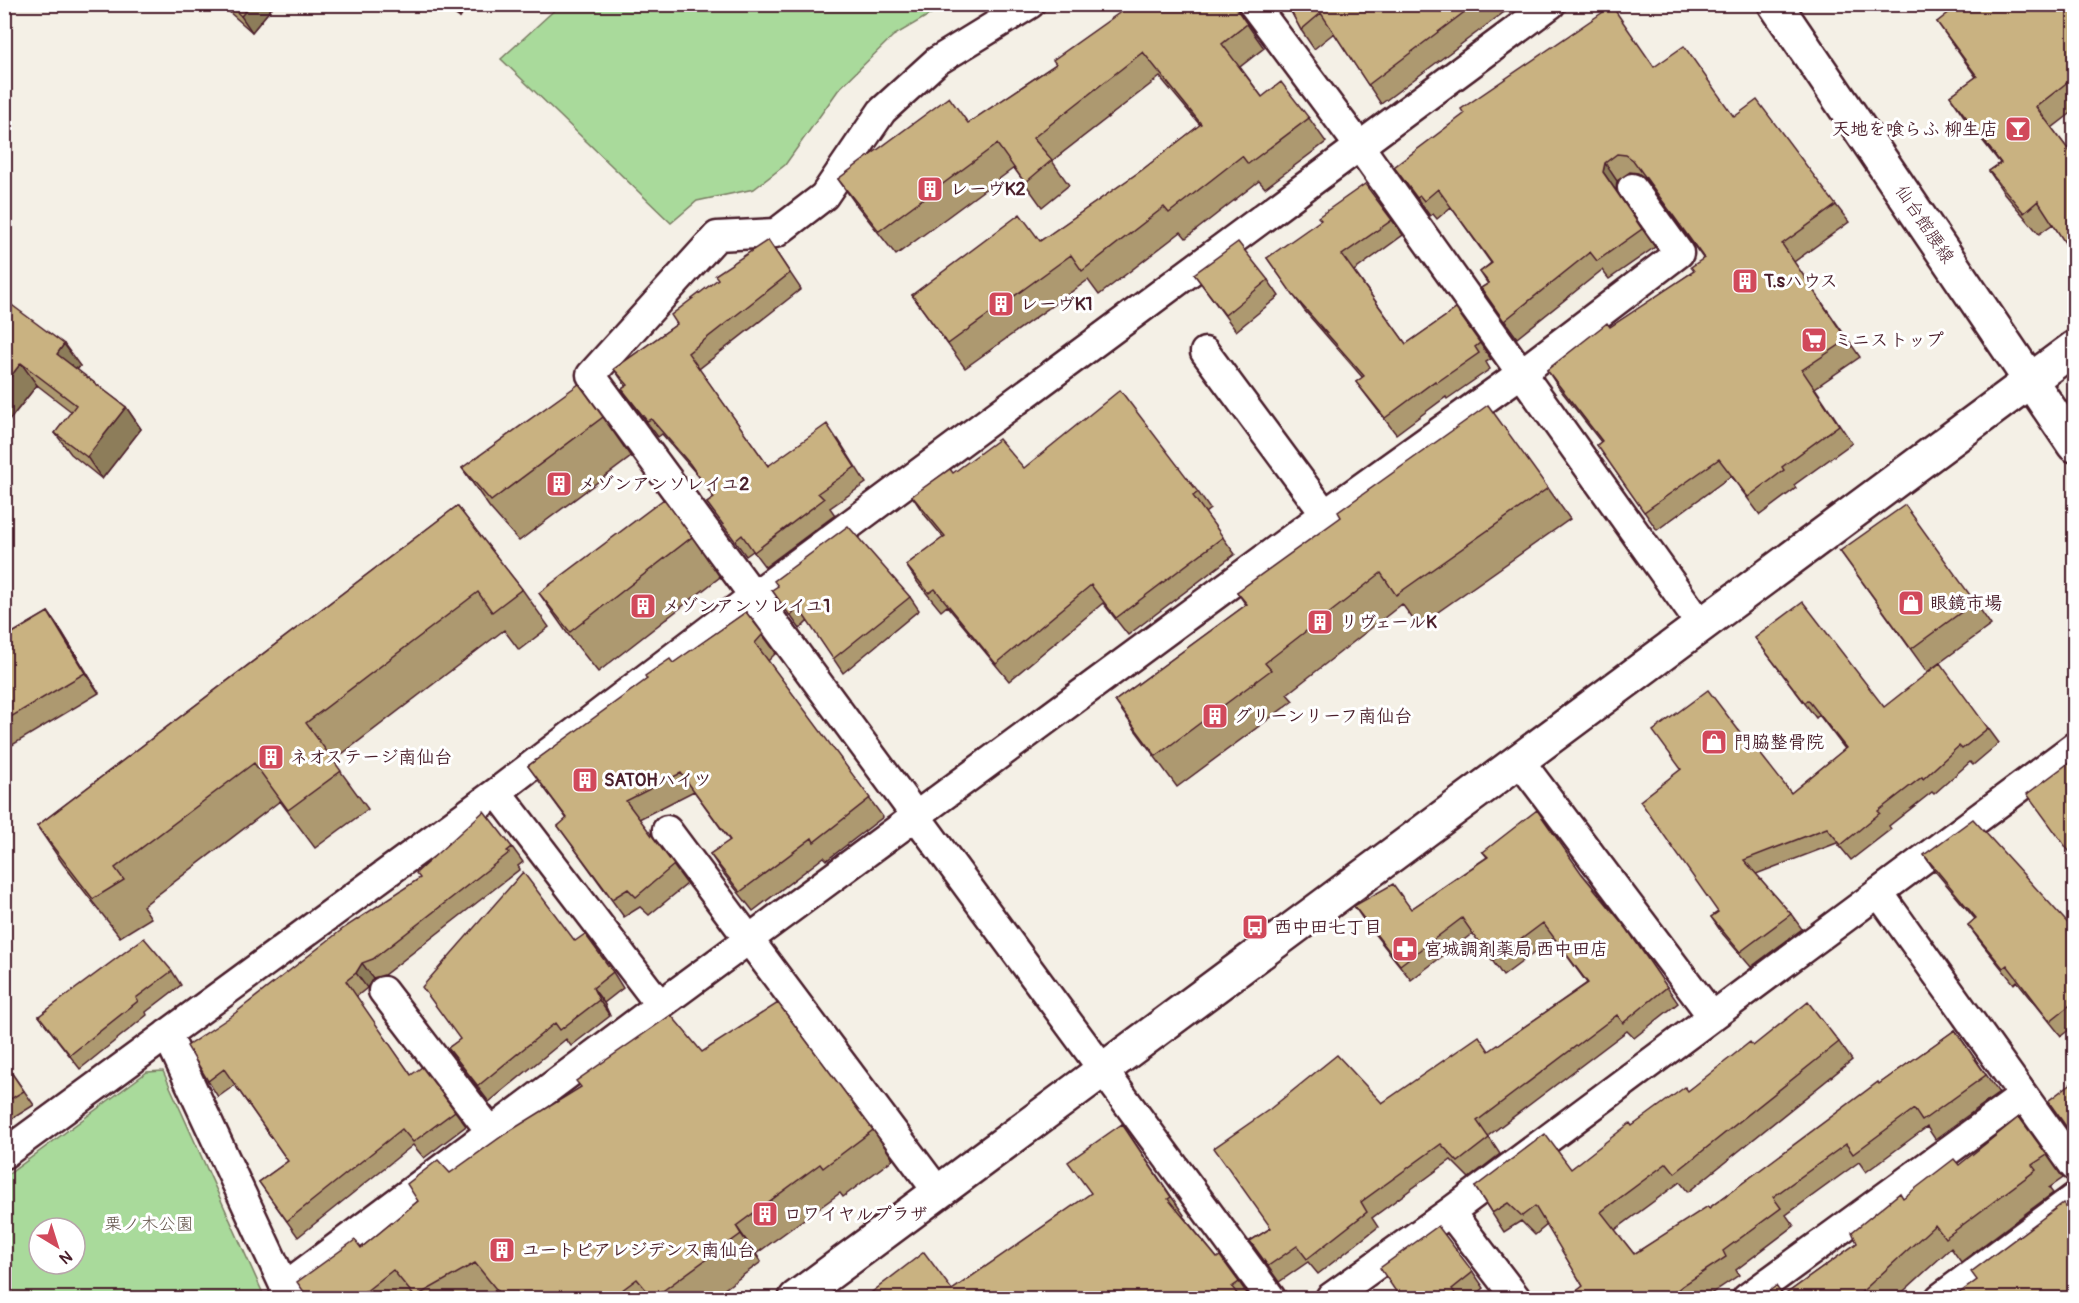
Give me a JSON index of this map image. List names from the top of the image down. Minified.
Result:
{"streets":{"street":["仙台館腰線"]},"parks":["栗ノ木公園"],"places":{"bar":["天地を喰らふ 柳生店"],"building":["レーヴK2","T.sハウス","レーヴK1","メゾンアンソレイユ2","メゾンアンソレイユ1","リヴェールK","グリーンリーフ南仙台","ネオステージ南仙台","SATOHハイツ","ロワイヤルプラザ","ユートピアレジデンス南仙台"],"supermarket":["ミニストップ"],"shop":["眼鏡市場","門脇整骨院"],"bus stop":["西中田七丁目"],"pharmacy":["宮城調剤薬局 西中田店"]},"north":"bottom right"}
